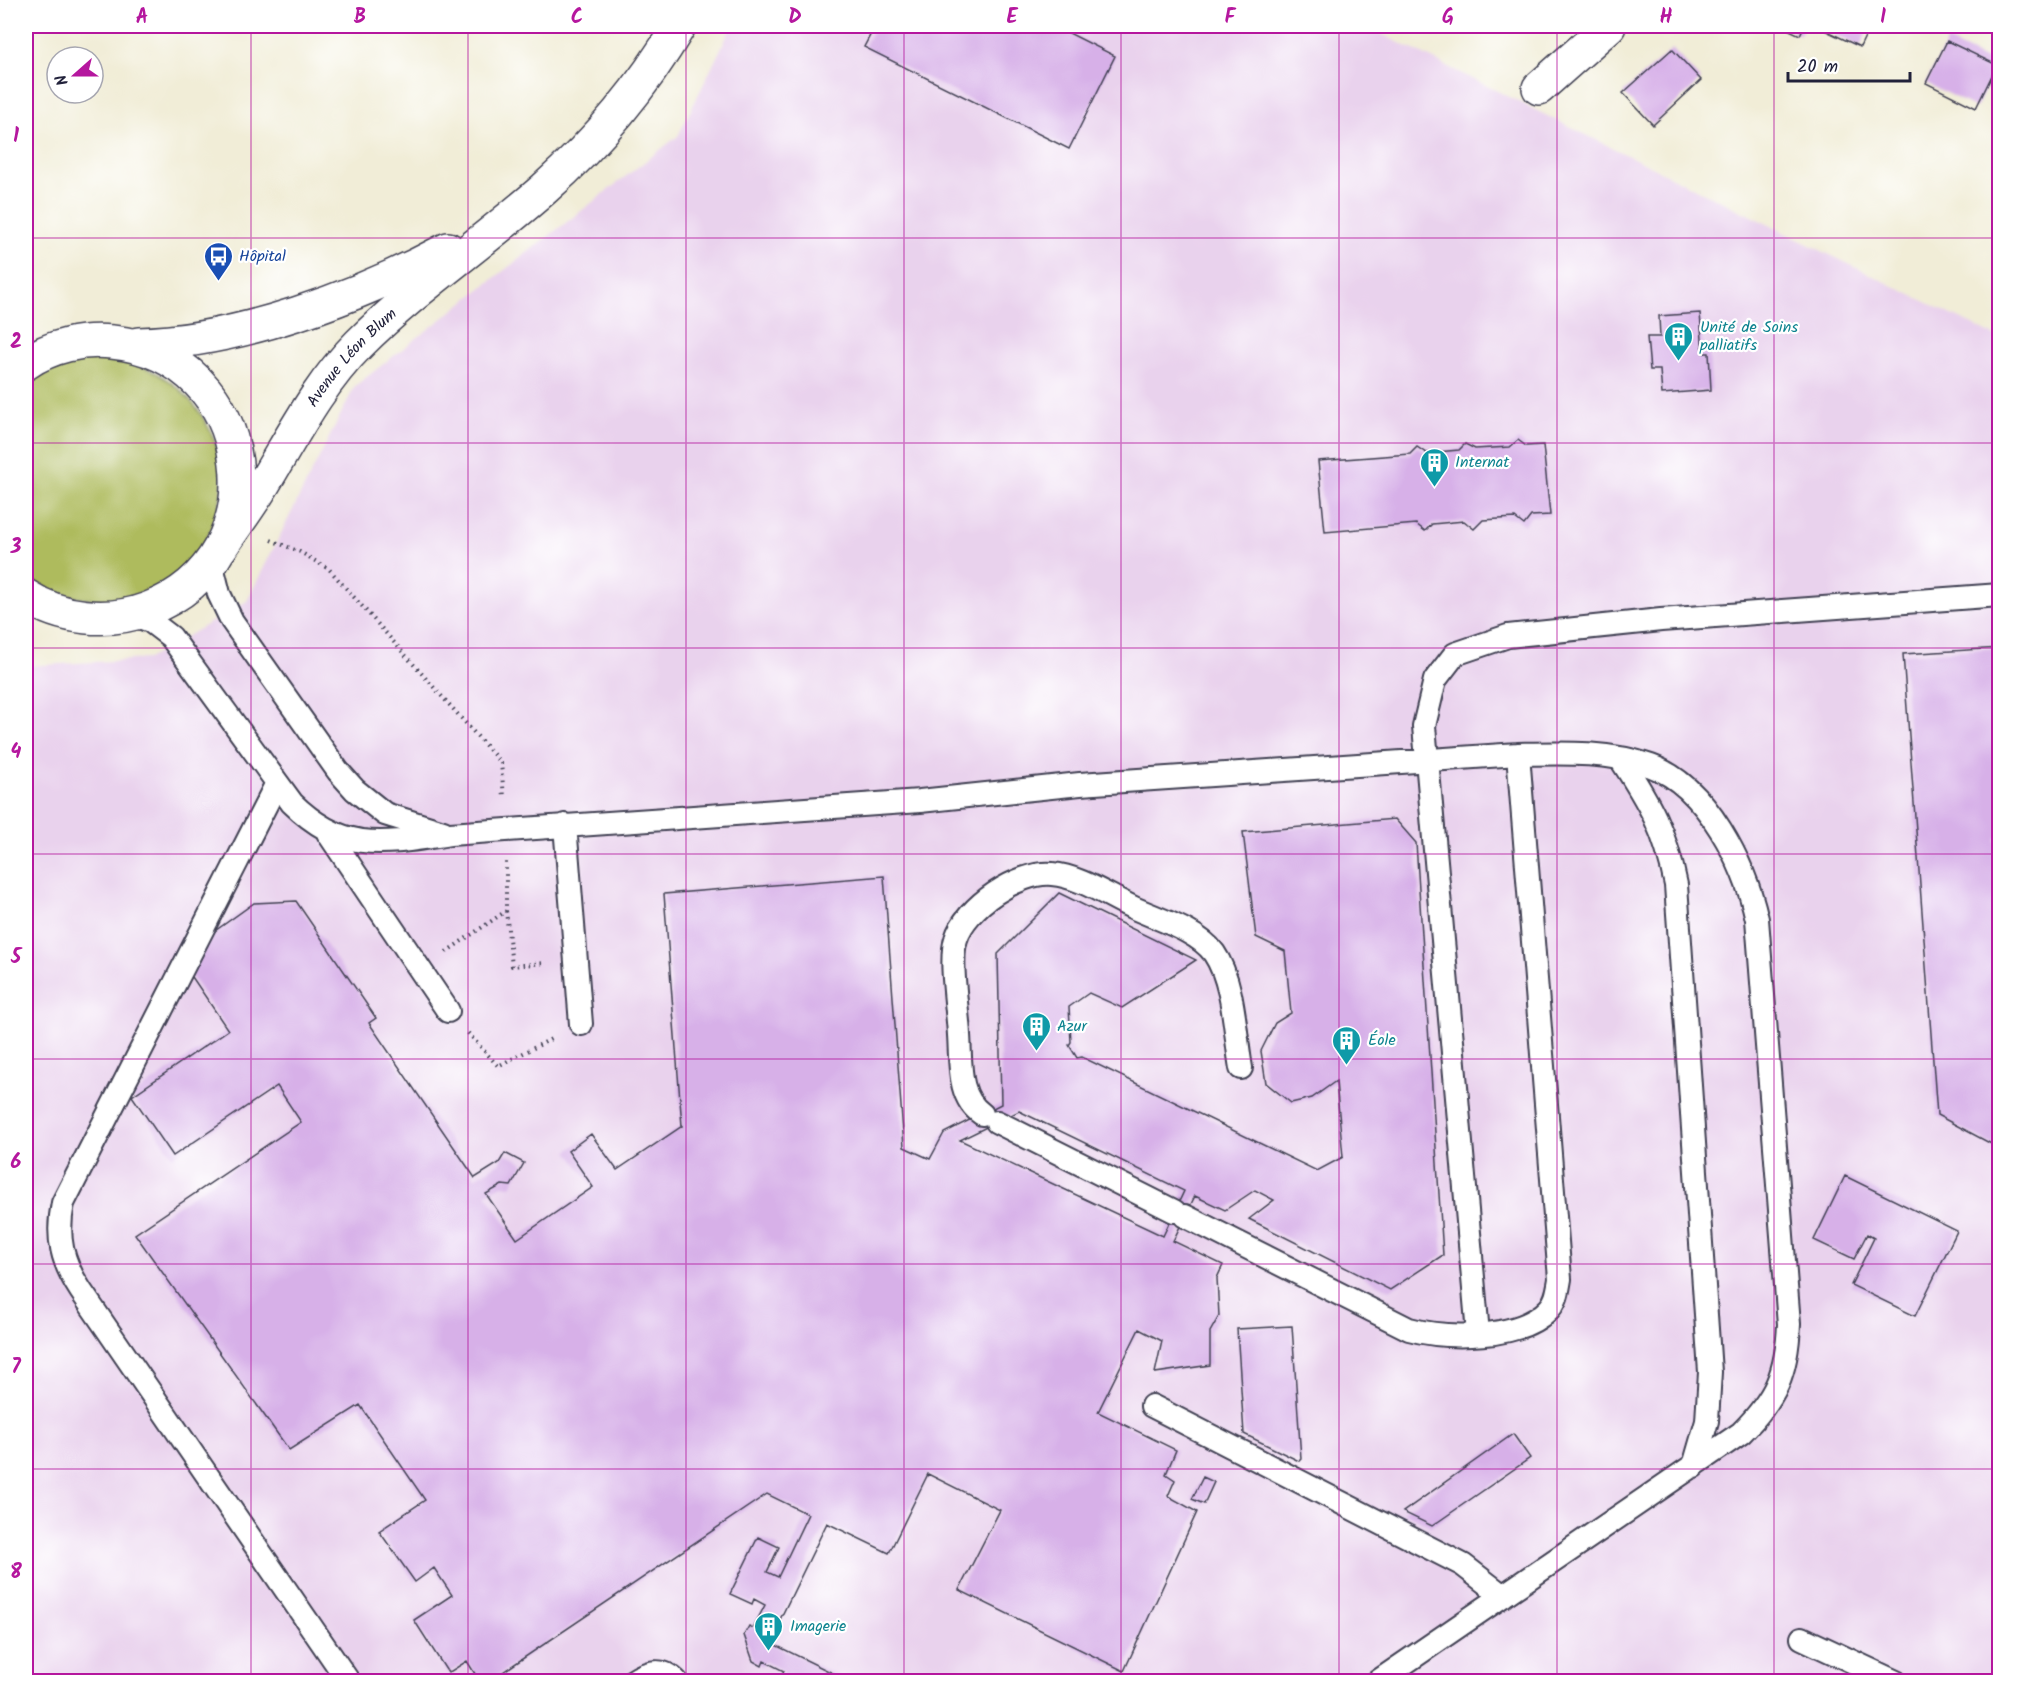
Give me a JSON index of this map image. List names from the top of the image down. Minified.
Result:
{"streets":{"street":["Avenue Léon Blum"]},"places":{"bus stop":["Hôpital"],"building":["Unité de Soins palliatifs","Internat","Azur","Éole","Imagerie"]},"scale_bar":"20 m","north":"left","grid":{"columns":["A","B","C","D","E","F","G","H","I"],"rows":["1","2","3","4","5","6","7","8"]}}
